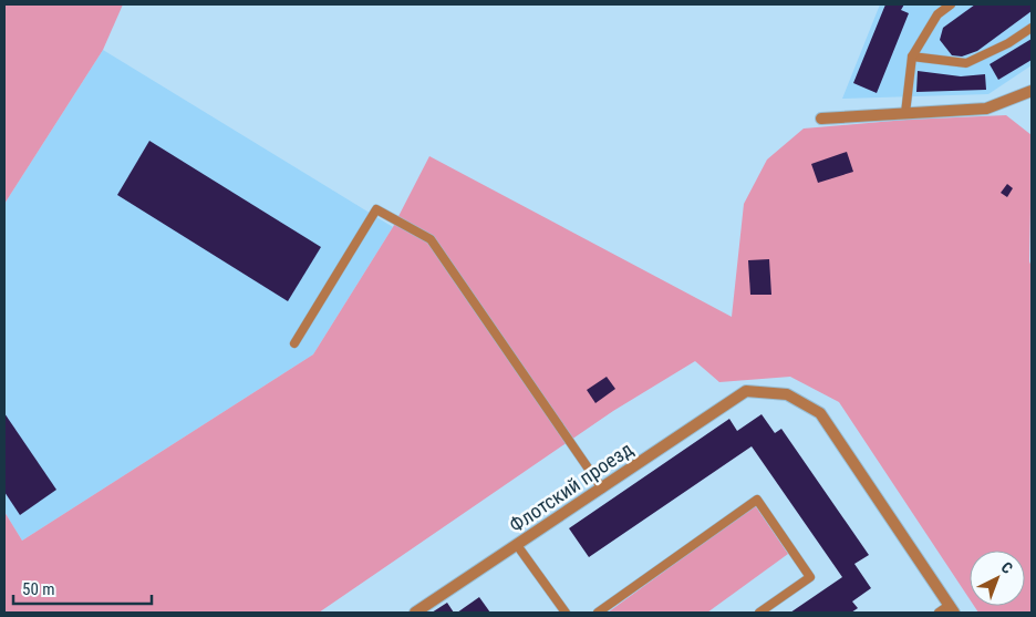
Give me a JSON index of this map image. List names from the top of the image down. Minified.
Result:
{"streets":{"street":["Флотский проезд"]},"scale_bar":"50 m","north":"top right"}
